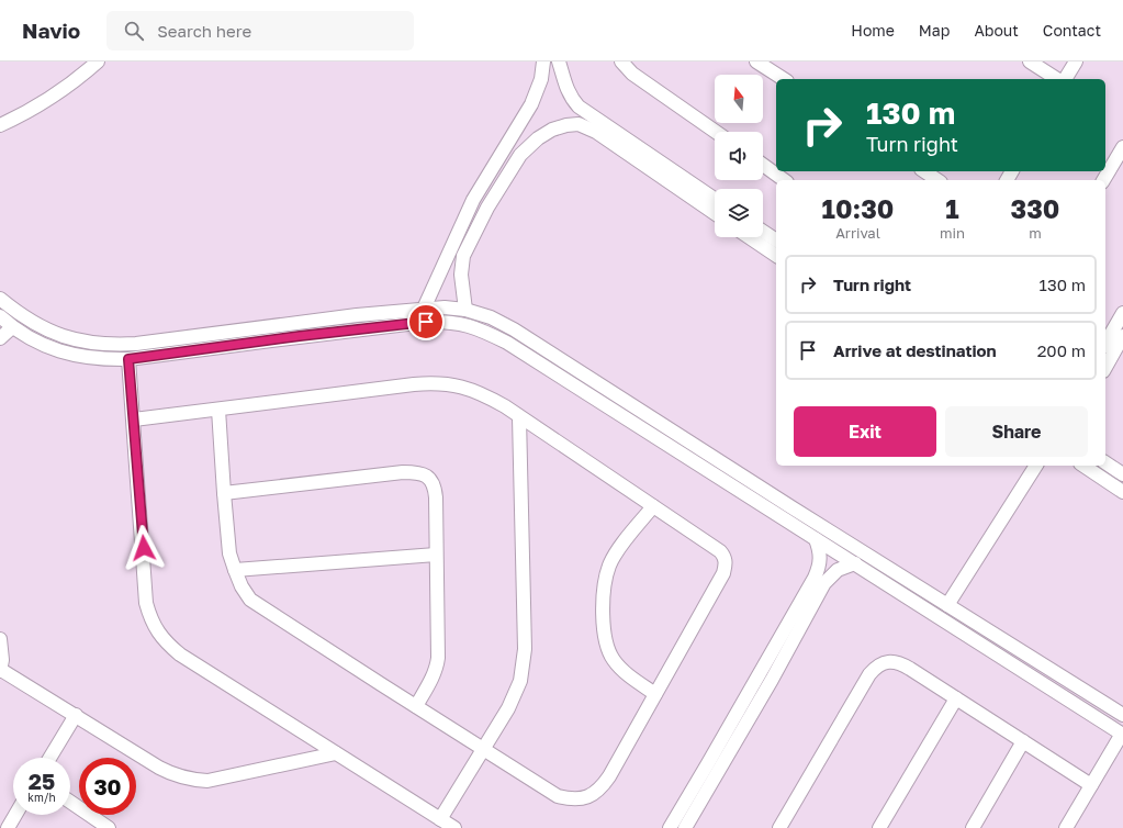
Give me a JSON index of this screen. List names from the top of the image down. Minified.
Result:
{"north":"top","page":{"header":"Navio","search":"Search here","nav":["Home","Map","About","Contact"],"turn":["130 m","Turn right"],"eta":["10:30","Arrival","1","min","330","m"],"list":[{"name":"Turn right","value":"130 m"},{"name":"Arrive at destination","value":"200 m"}],"buttons":["Exit","Share"],"speed":"25 km/h","limit":"30"}}
